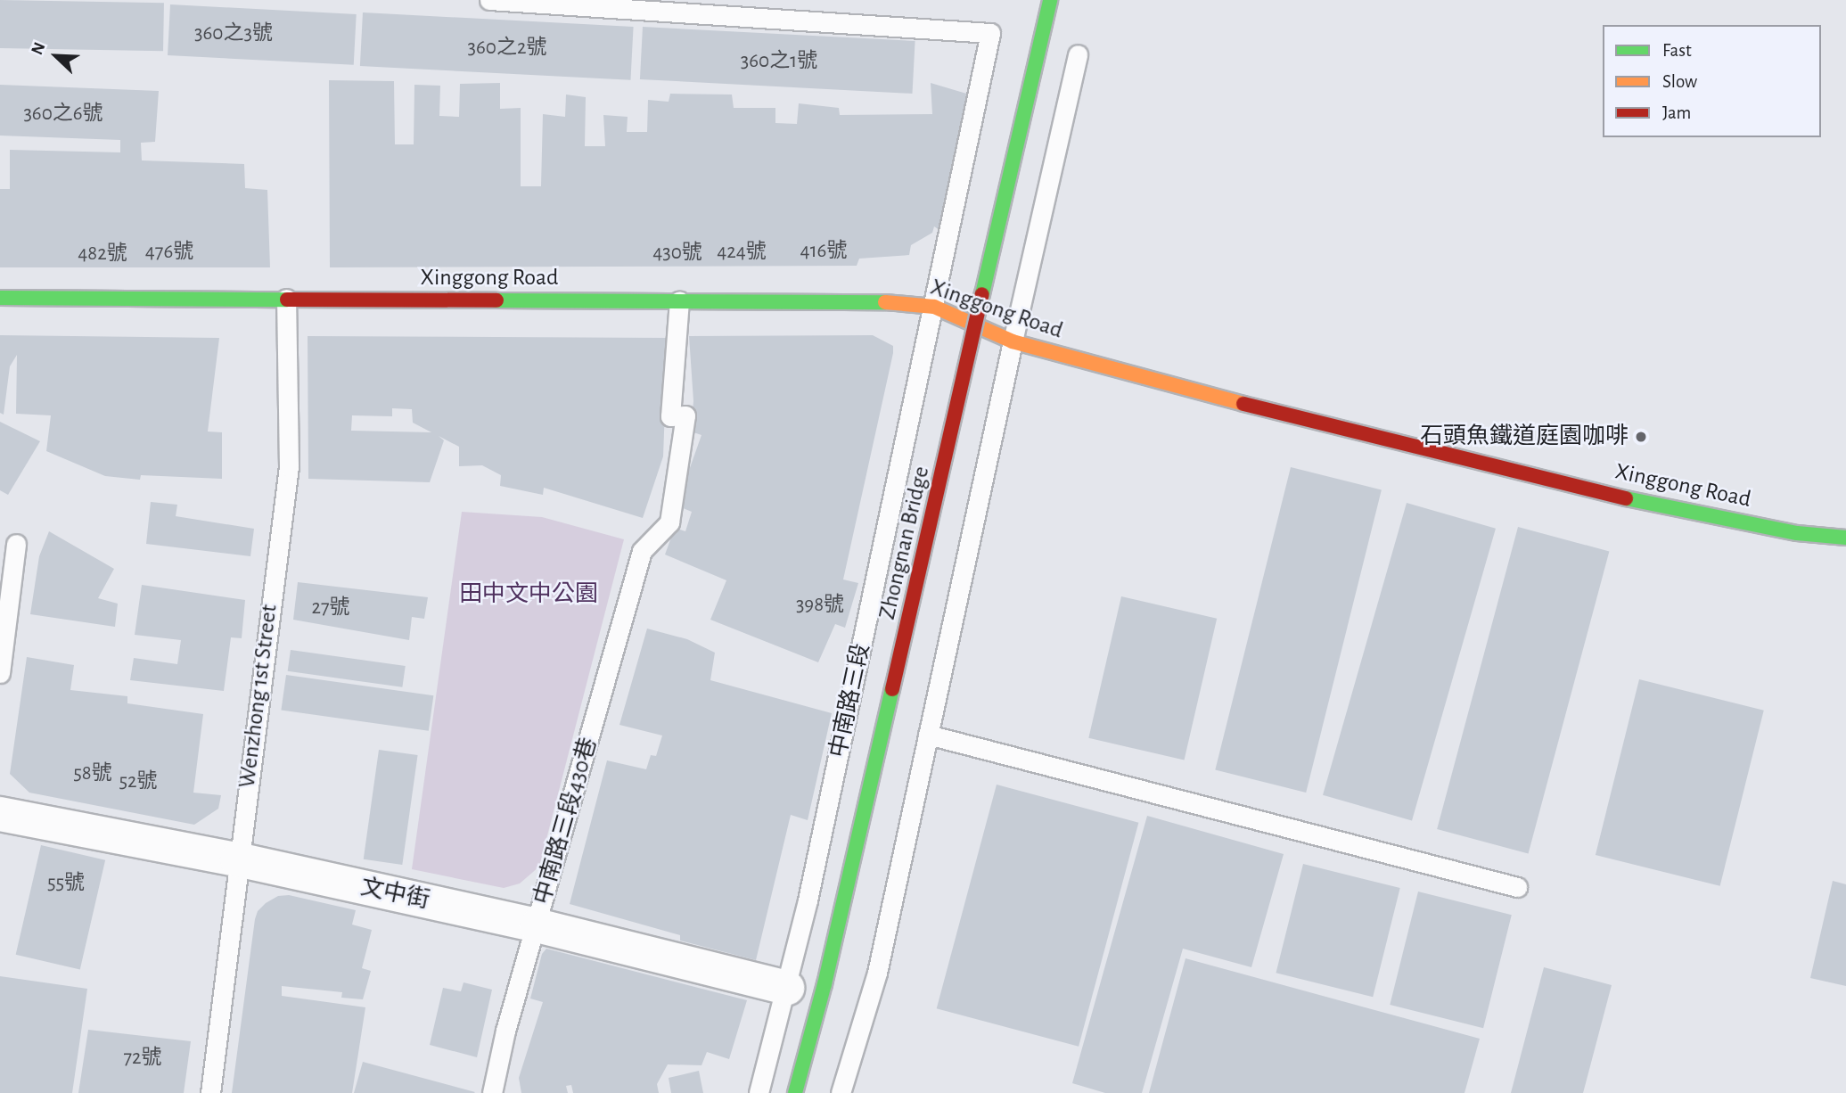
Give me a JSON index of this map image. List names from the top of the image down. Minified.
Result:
{"streets":{"street":["Xinggong Road","Zhongnan Bridge","文中街"],"lane":["Wenzhong 1st Street","中南路三段","中南路三段430巷"]},"crossings":[["Xinggong Road","Wenzhong 1st Street"],["Xinggong Road","中南路三段"],["Xinggong Road","中南路三段430巷"],["Wenzhong 1st Street","文中街"],["中南路三段","文中街"],["中南路三段430巷","文中街"]],"parks":["田中文中公園"],"places":["石頭魚鐵道庭園咖啡"],"house_numbers":["360之3號","360之2號","360之1號","360之6號","416號","476號","424號","430號","482號","398號","27號","58號","52號","55號","72號"],"legend":["Fast","Slow","Jam"],"north":"top left"}
